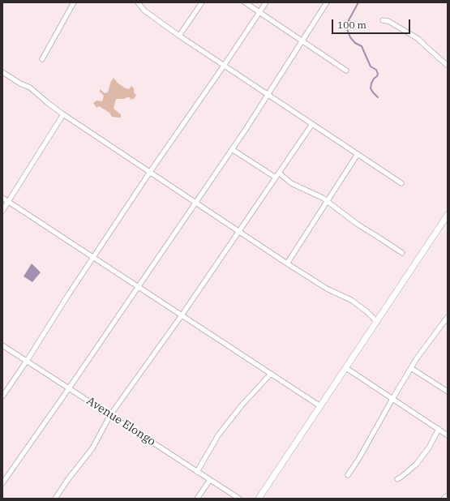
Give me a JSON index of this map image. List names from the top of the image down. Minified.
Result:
{"streets":{"street":["Avenue Elongo"]},"scale_bar":"100 m"}
